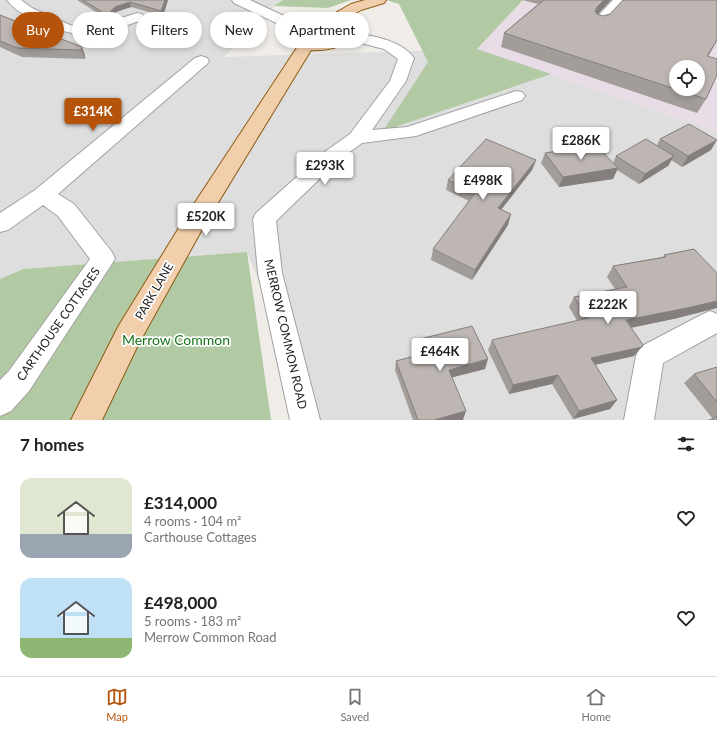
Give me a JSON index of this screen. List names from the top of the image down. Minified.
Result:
{"streets":{"main road":["PARK LANE"],"street":["CARTHOUSE COTTAGES","MERROW COMMON ROAD"]},"parks":["Merrow Common"],"page":{"chip":["Buy","Rent","Filters","New","Apartment"],"price":["£314K","£286K","£293K","£498K","£520K","£222K","£464K"],"heading":"7 homes","list":[{"name":"£314,000","note":"4 rooms · 104 m² · Carthouse Cottages"},{"name":"£498,000","note":"5 rooms · 183 m² · Merrow Common Road"}],"tabs":["Map","Saved","Home"]}}
